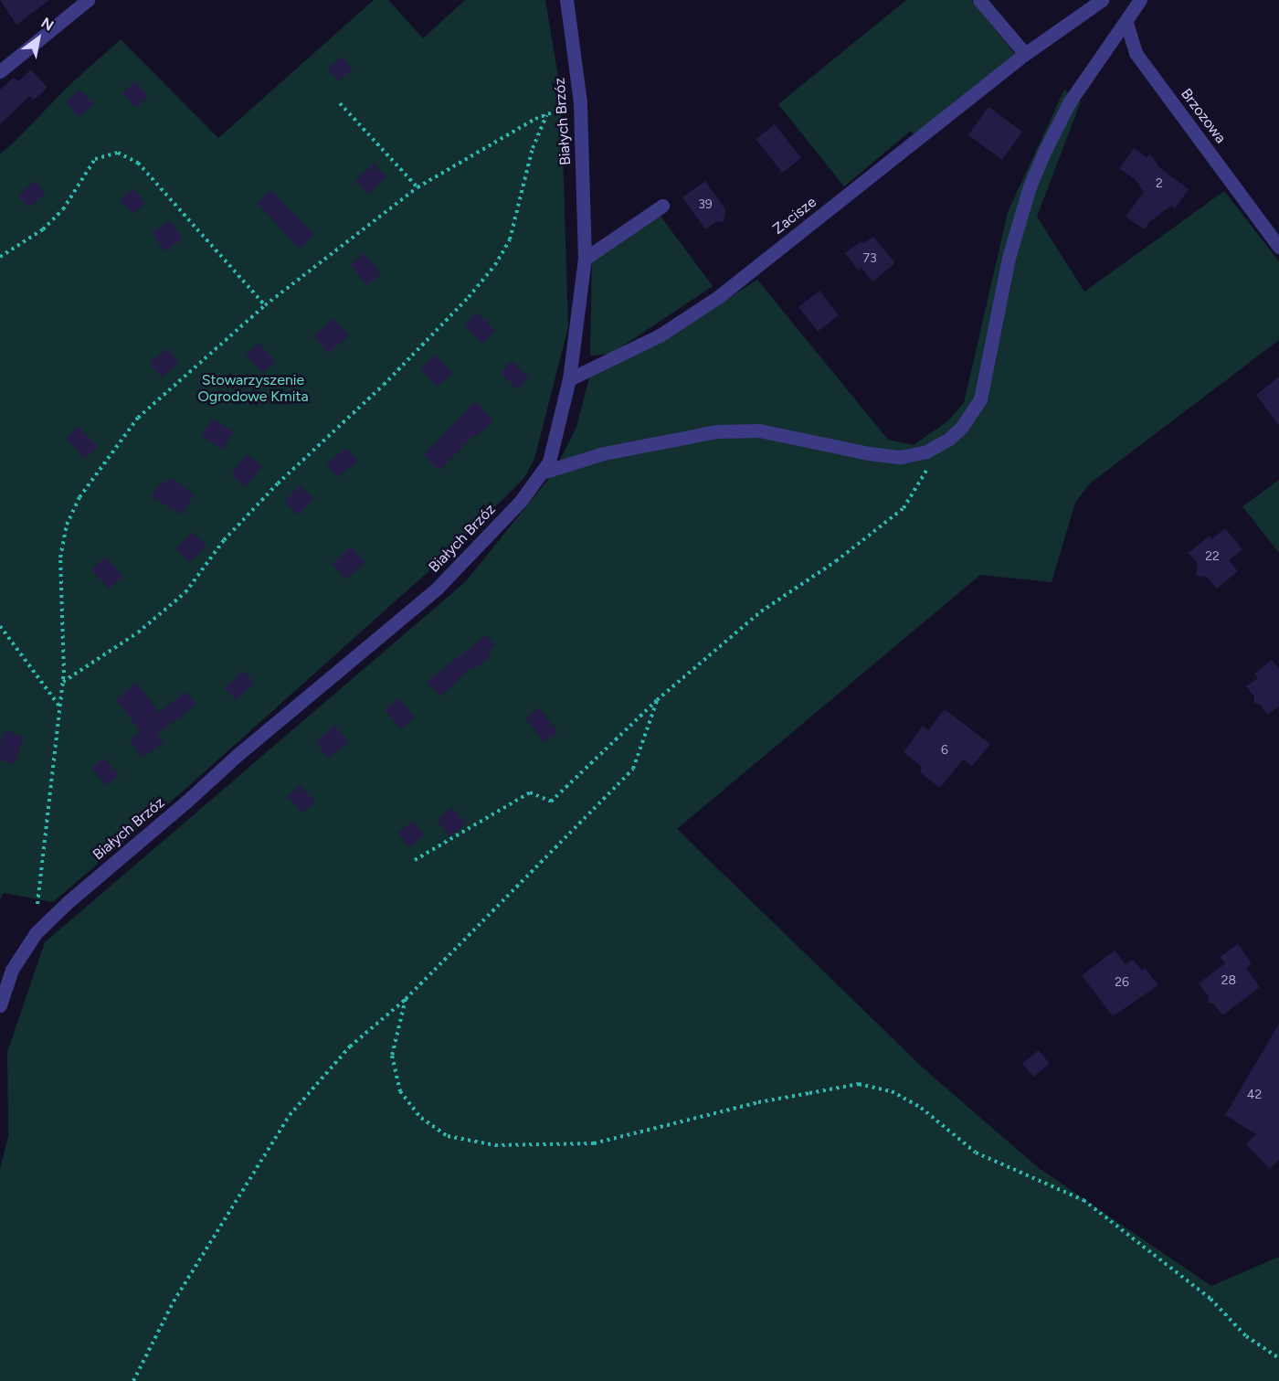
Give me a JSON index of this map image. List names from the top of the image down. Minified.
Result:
{"streets":{"street":["Brzozowa","Białych Brzóz","Zacisze"]},"crossings":[["Białych Brzóz","Zacisze"]],"parks":["Stowarzyszenie Ogrodowe Kmita"],"house_numbers":["2","39","73","22","6","28","26","42"],"north":"top right"}
